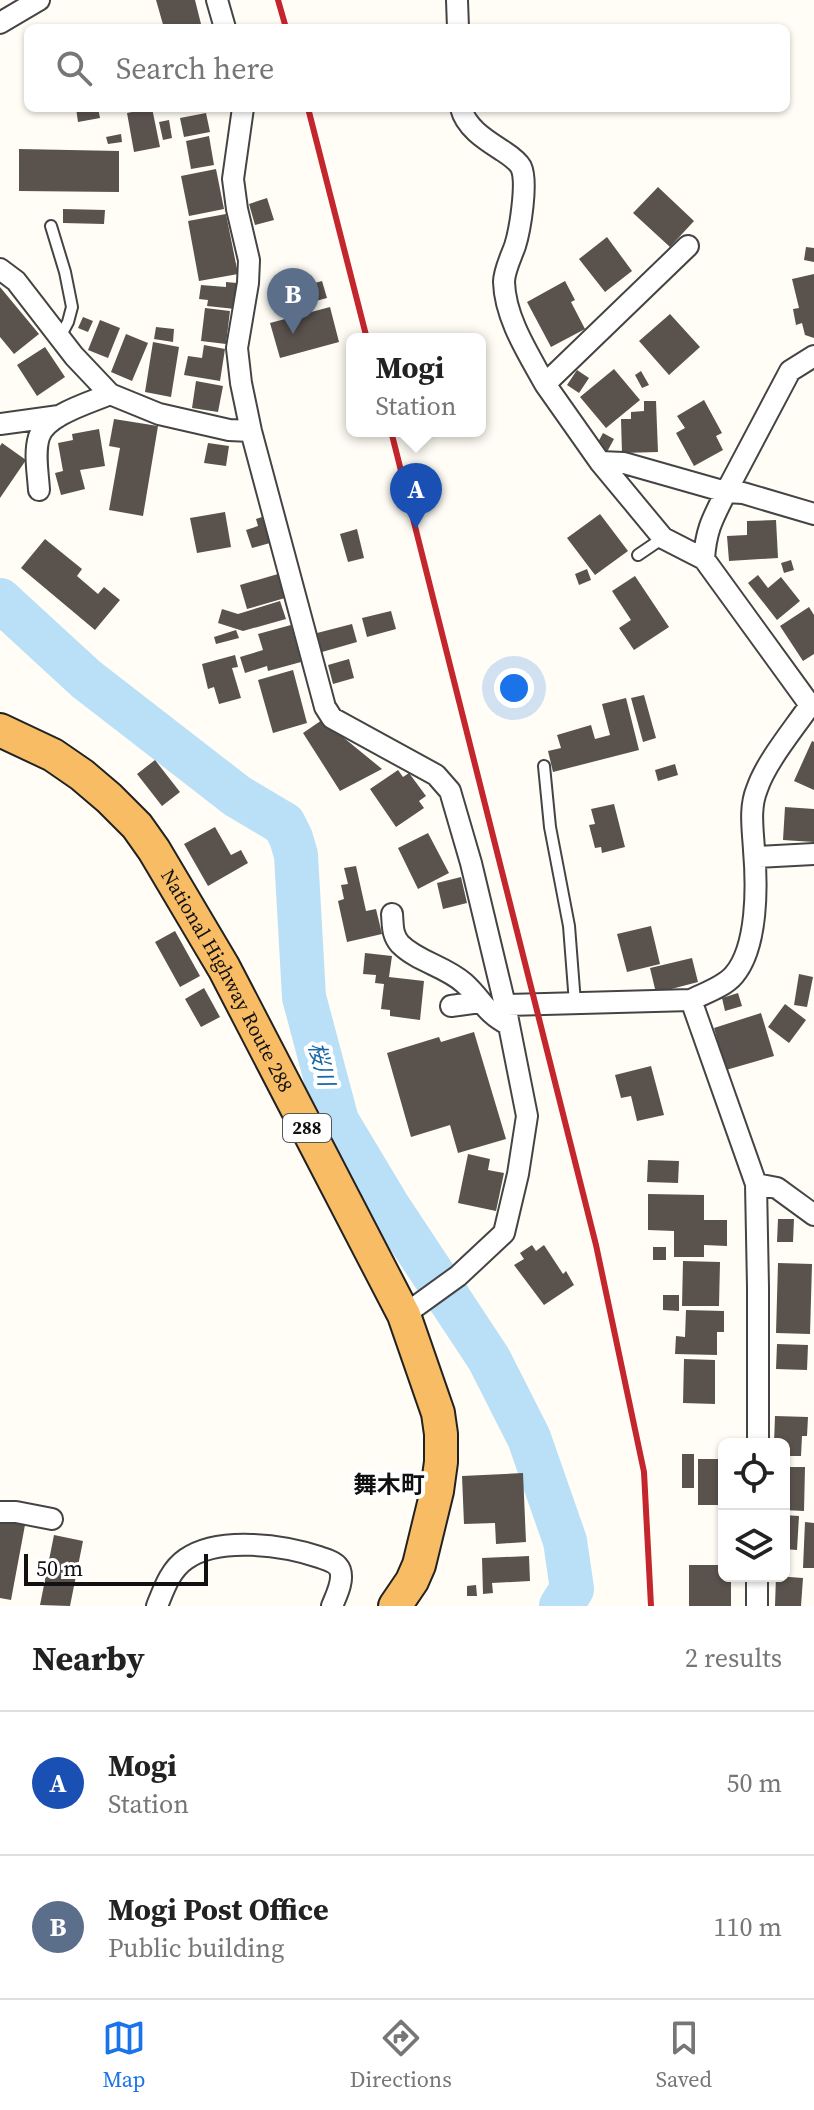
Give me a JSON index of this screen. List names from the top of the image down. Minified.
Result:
{"streets":{"highway":["National Highway Route 288","288"]},"districts":["舞木町"],"water":["桜川"],"scale_bar":"50 m","page":{"search":"Search here","pins":["B","A"],"popup":["Mogi","Station"],"scale":"50 m","heading":["Nearby","2 results"],"list":[{"mark":"A","name":"Mogi","note":"Station","value":"50 m"},{"mark":"B","name":"Mogi Post Office","note":"Public building","value":"110 m"}],"nav":["Map","Directions","Saved"]}}
